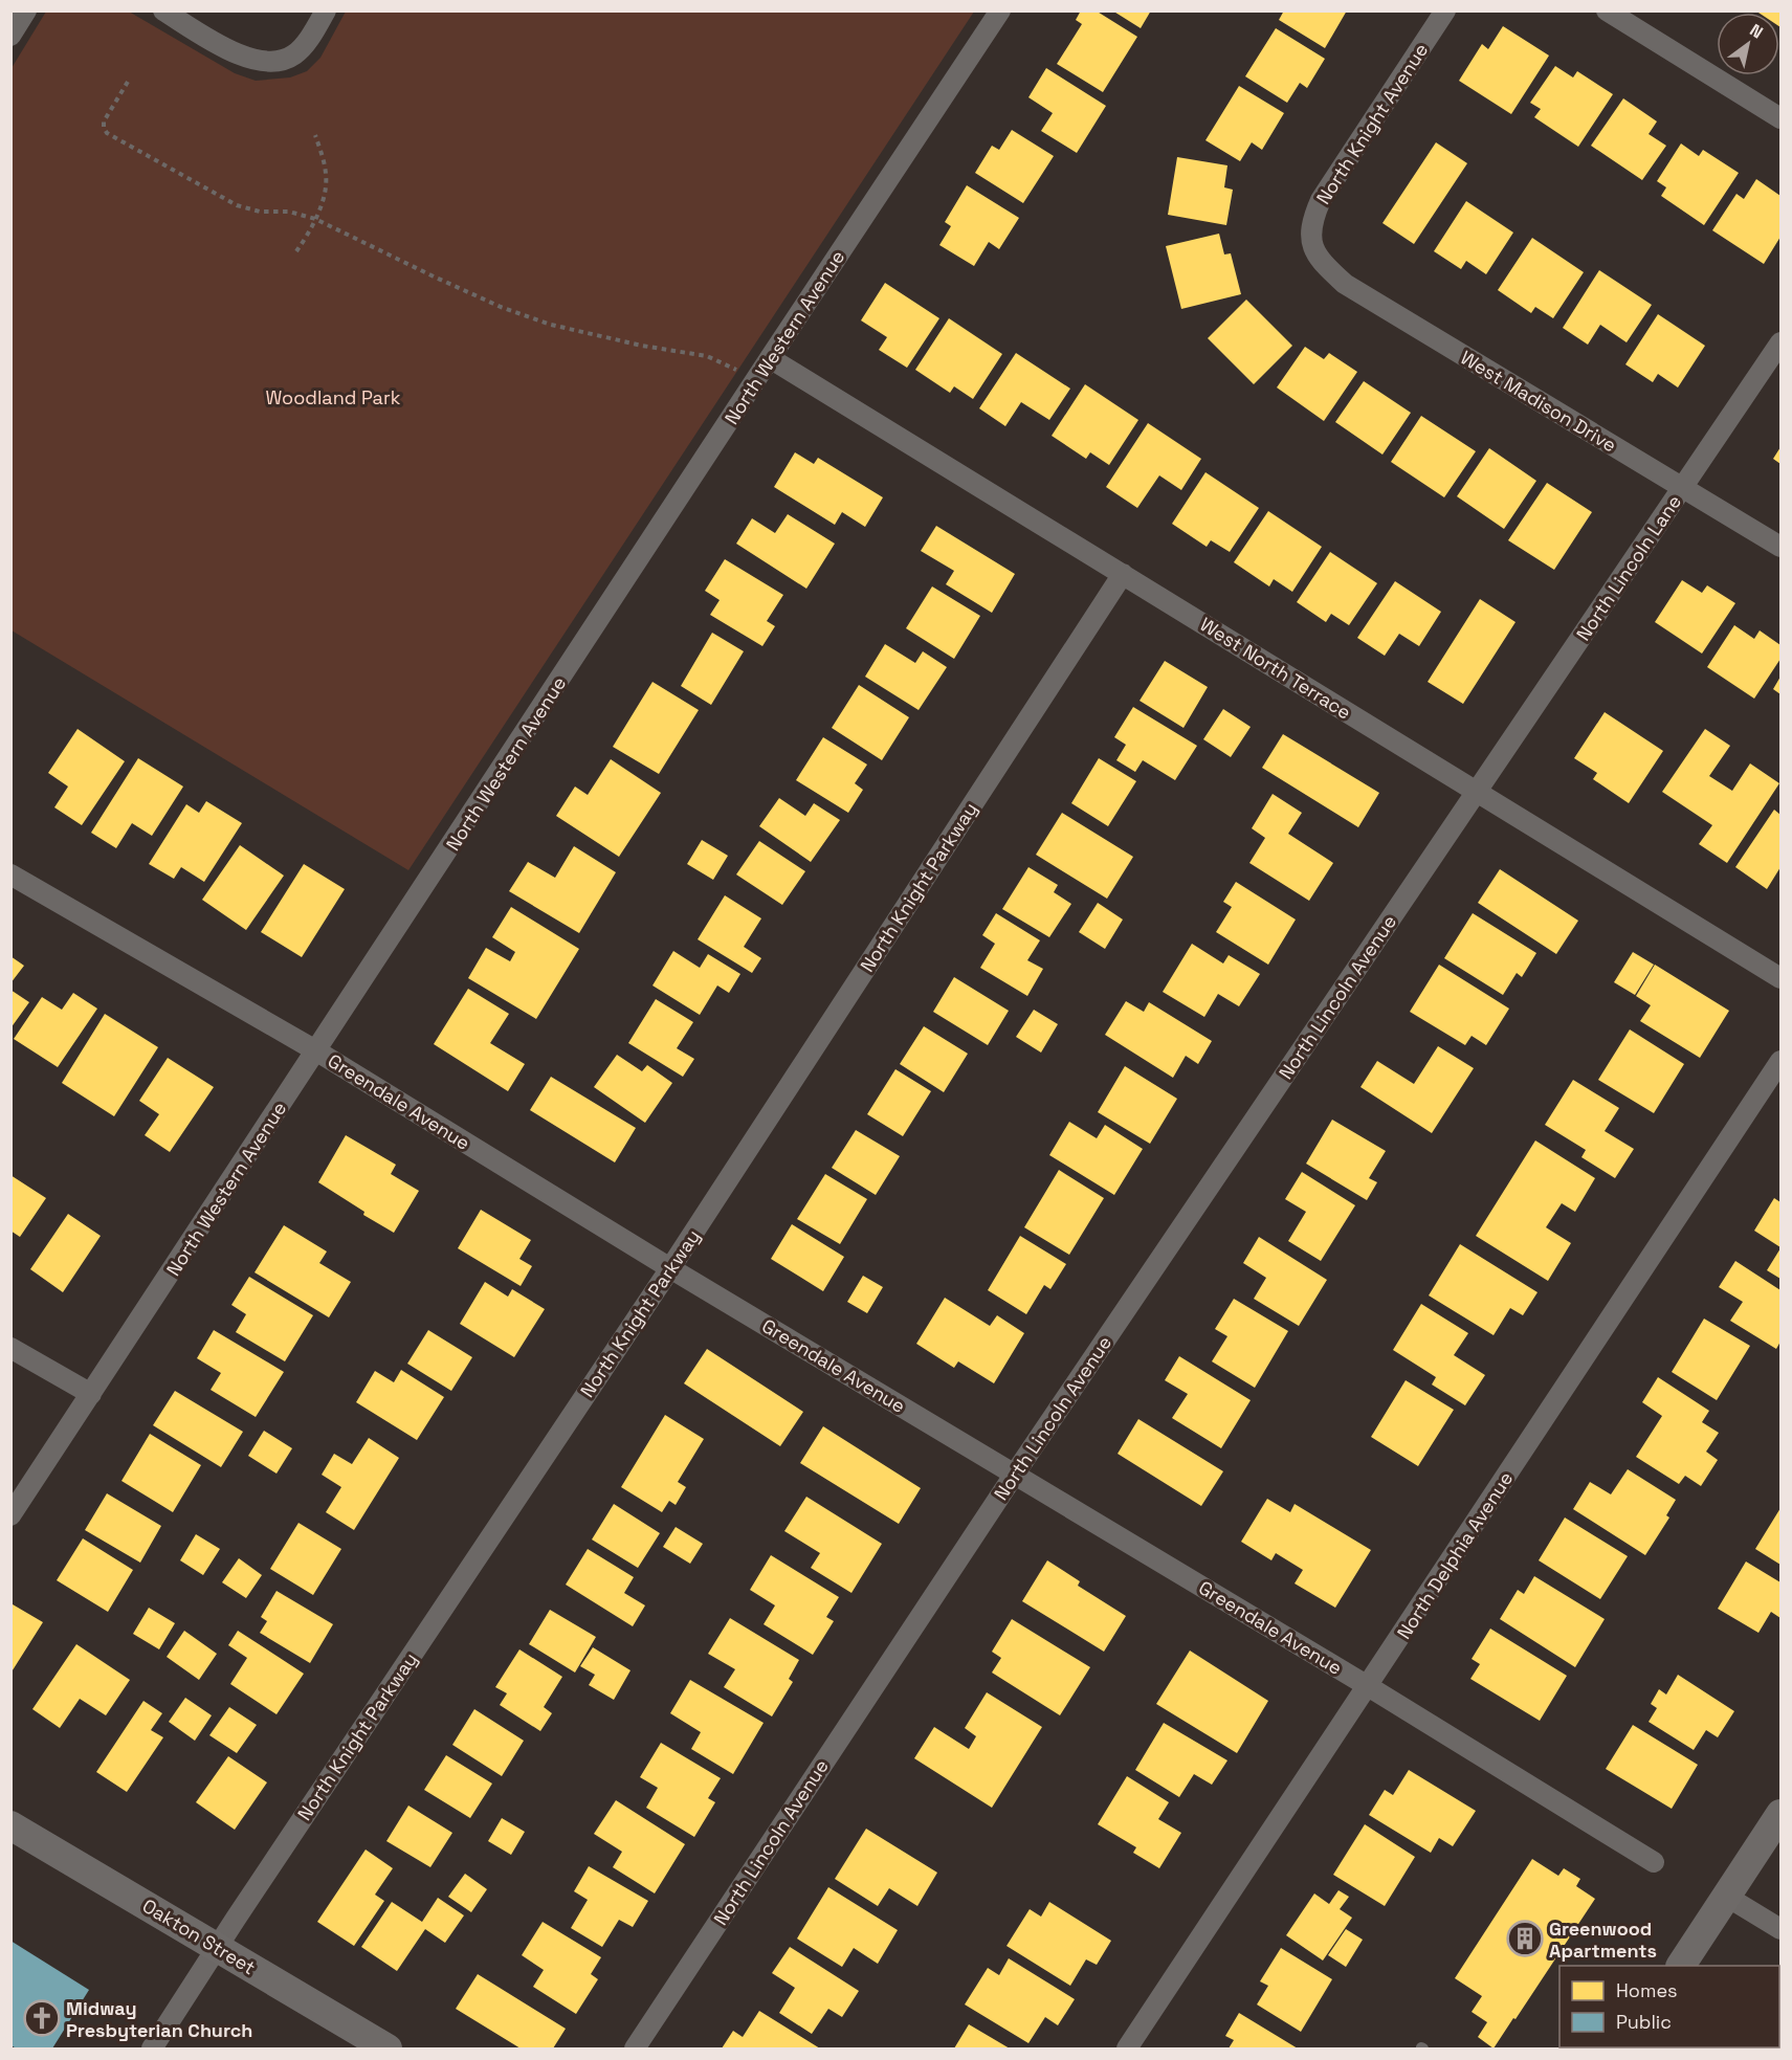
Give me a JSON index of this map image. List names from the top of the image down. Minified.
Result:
{"streets":{"main road":["Oakton Street"],"street":["North Knight Avenue","North Western Avenue","West Madison Drive","North Lincoln Lane","West North Terrace","North Knight Parkway","North Lincoln Avenue","Greendale Avenue","North Delphia Avenue"]},"crossings":[["North Knight Avenue","West Madison Drive"],["North Western Avenue","West North Terrace"],["North Western Avenue","Greendale Avenue"],["West Madison Drive","North Lincoln Lane"],["North Lincoln Lane","West North Terrace"],["North Lincoln Lane","North Lincoln Avenue"],["West North Terrace","North Knight Parkway"],["West North Terrace","North Lincoln Avenue"],["North Knight Parkway","Greendale Avenue"],["North Knight Parkway","Oakton Street"],["North Lincoln Avenue","Greendale Avenue"],["Greendale Avenue","North Delphia Avenue"]],"parks":["Woodland Park"],"places":{"building":["Greenwood Apartments"],"church":["Midway Presbyterian Church"]},"legend":["Homes","Public"],"north":"top right"}
